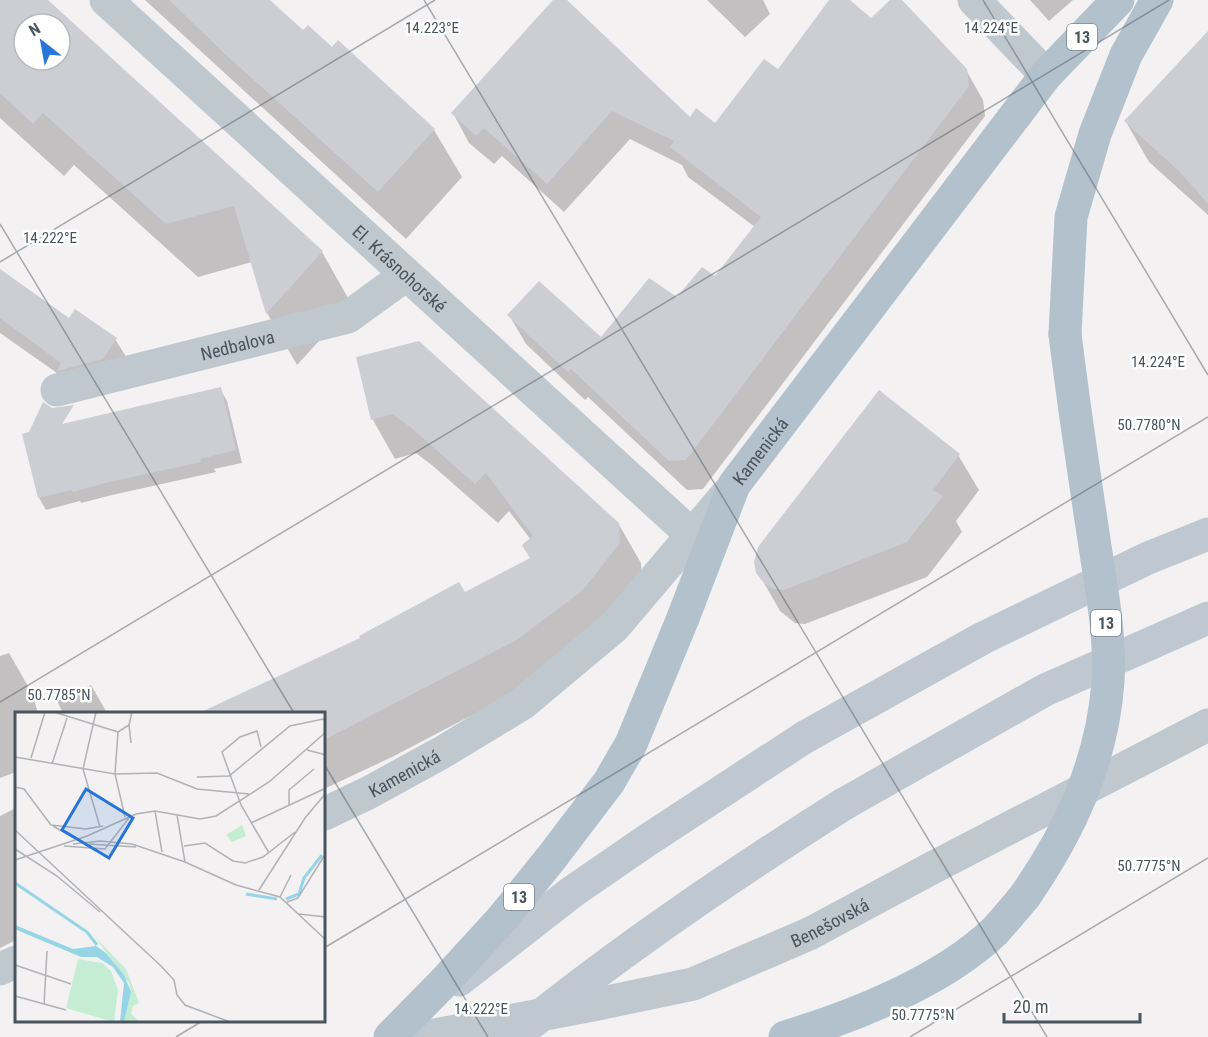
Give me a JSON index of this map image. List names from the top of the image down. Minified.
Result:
{"streets":{"main road":["13","Kamenická"],"street":["El. Krásnohorské","Nedbalova","Benešovská"]},"crossings":[["13","Kamenická"],["El. Krásnohorské","Nedbalova"],["El. Krásnohorské","Kamenická"]],"scale_bar":"20 m","north":"top left","coordinates":["14.223°E","14.224°E","14.222°E","50.7780°N","50.7785°N","50.7775°N"]}
